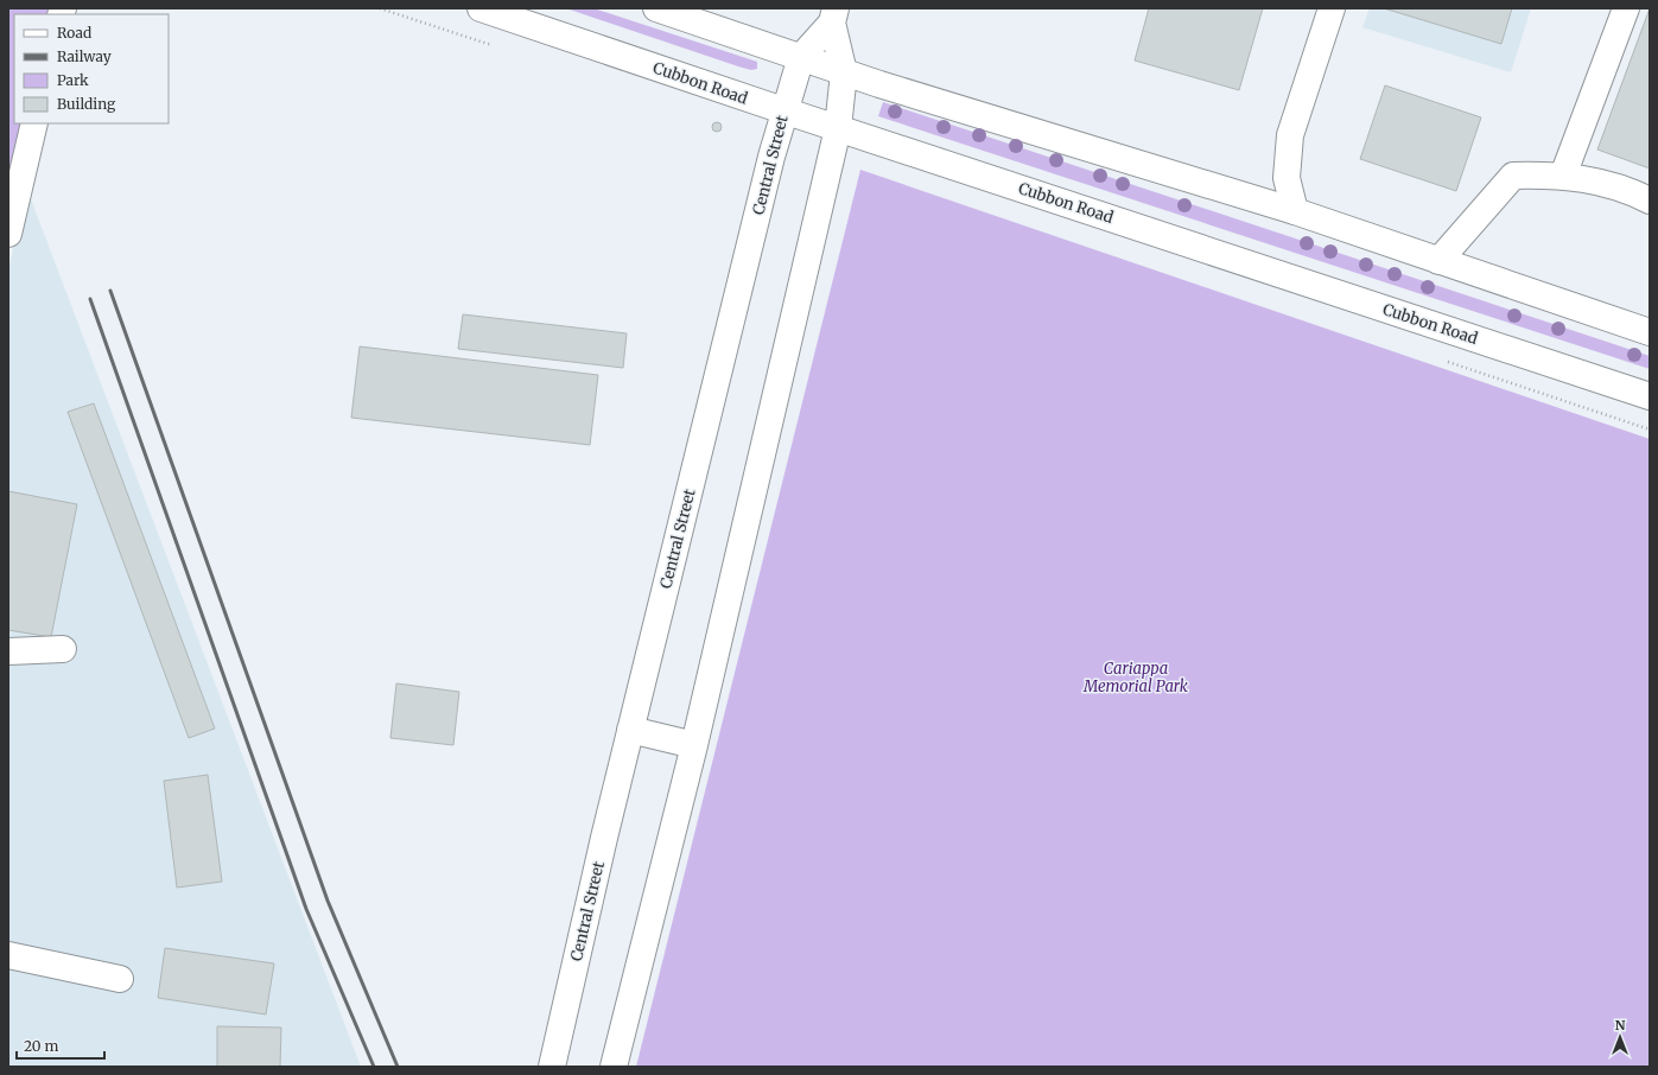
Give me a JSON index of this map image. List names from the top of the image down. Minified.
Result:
{"streets":{"main road":["Cubbon Road","Central Street"]},"crossings":[["Cubbon Road","Central Street"]],"parks":["Cariappa Memorial Park"],"legend":["Road","Railway","Park","Building"],"scale_bar":"20 m","north":"top"}
